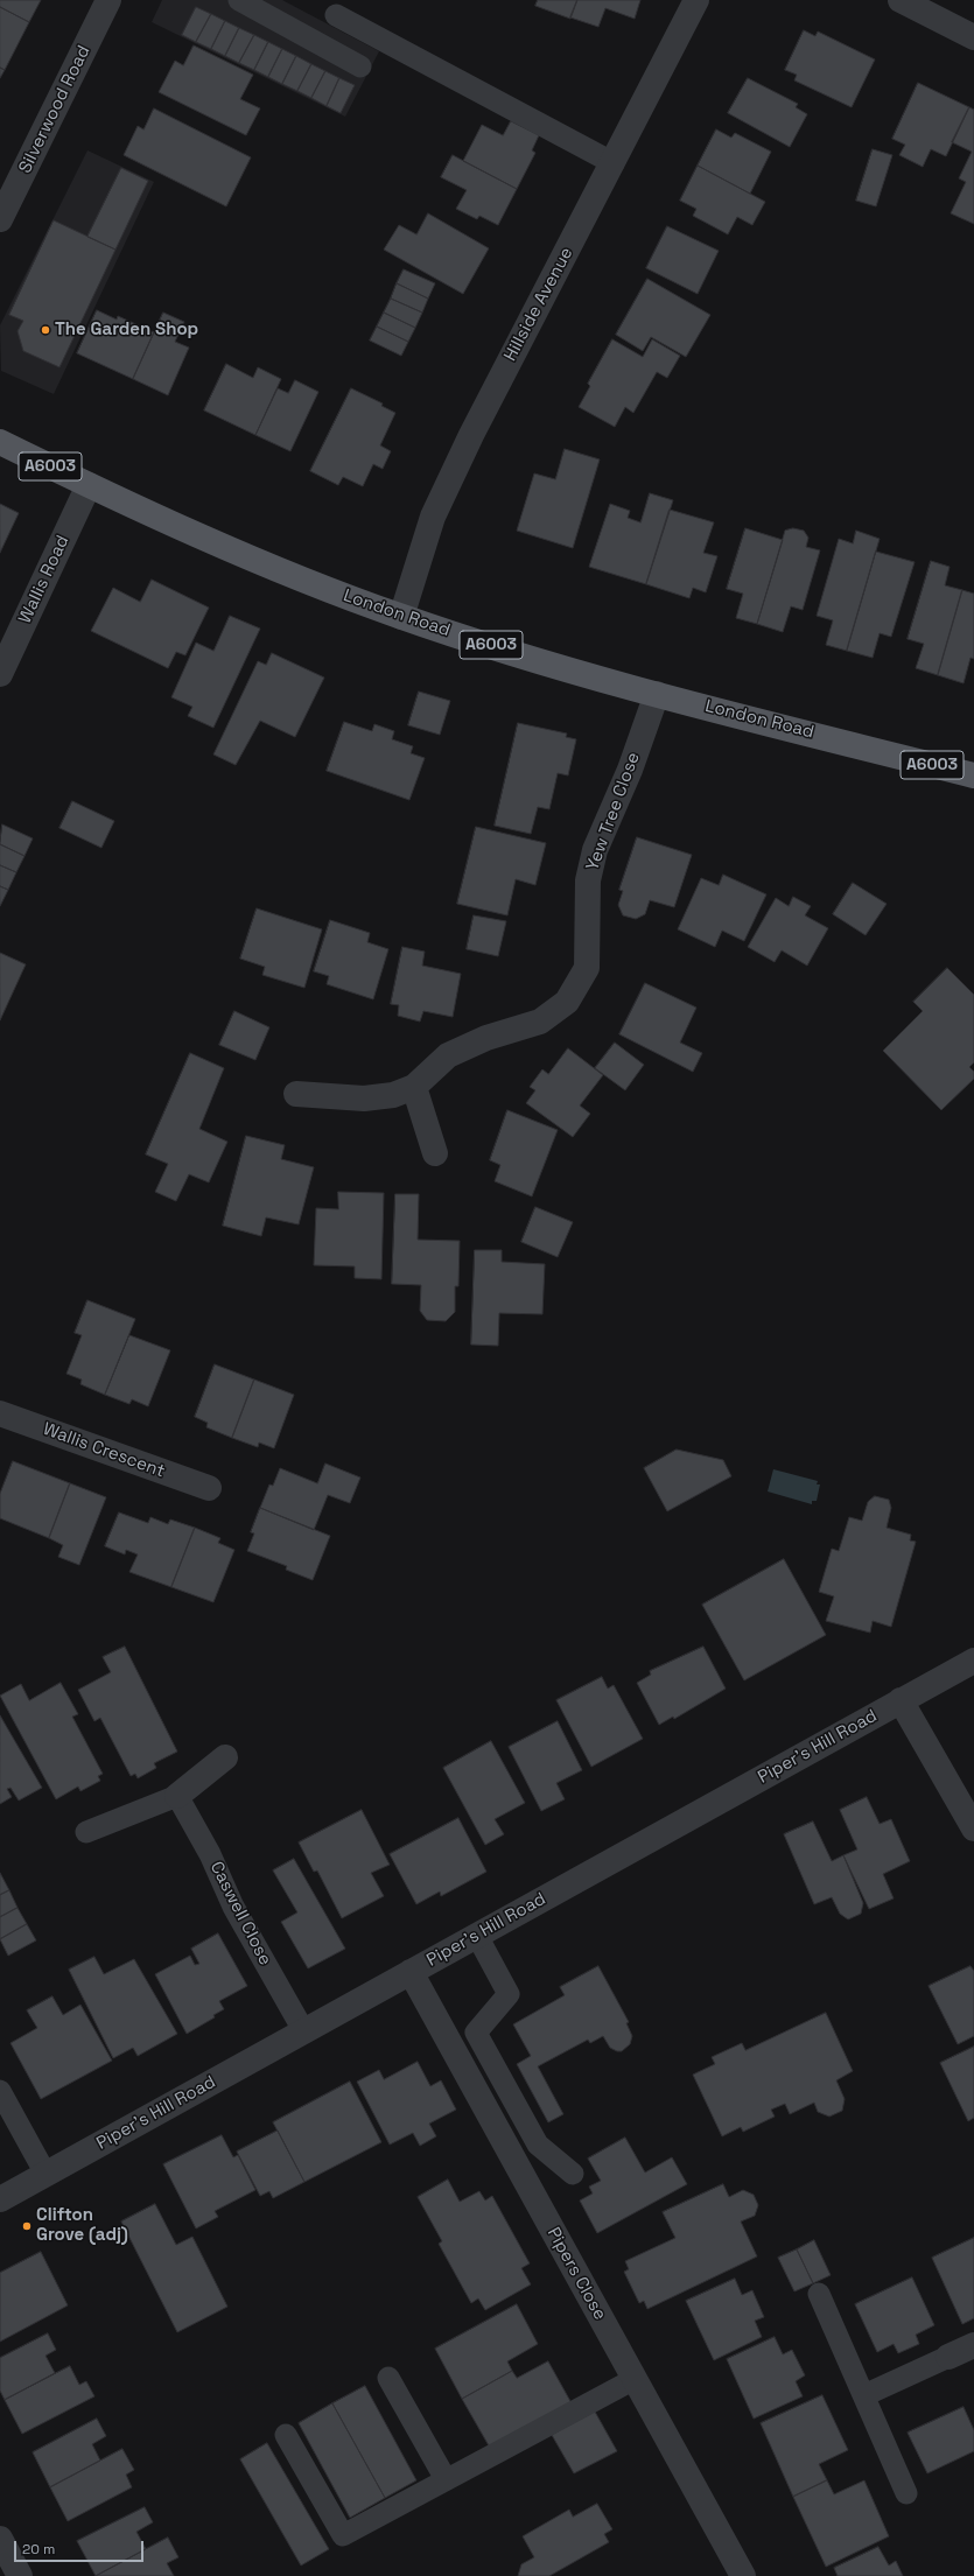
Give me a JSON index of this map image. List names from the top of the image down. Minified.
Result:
{"streets":{"main road":["A6003","London Road"],"street":["Silverwood Road","Hillside Avenue","Wallis Road","Yew Tree Close","Wallis Crescent","Piper's Hill Road","Pipers Close"],"lane":["Caswell Close"]},"crossings":[["Hillside Avenue","London Road"],["Wallis Road","London Road"],["London Road","Yew Tree Close"],["Piper's Hill Road","Caswell Close"],["Piper's Hill Road","Pipers Close"]],"places":["The Garden Shop","Clifton Grove (adj)"],"scale_bar":"20 m"}
